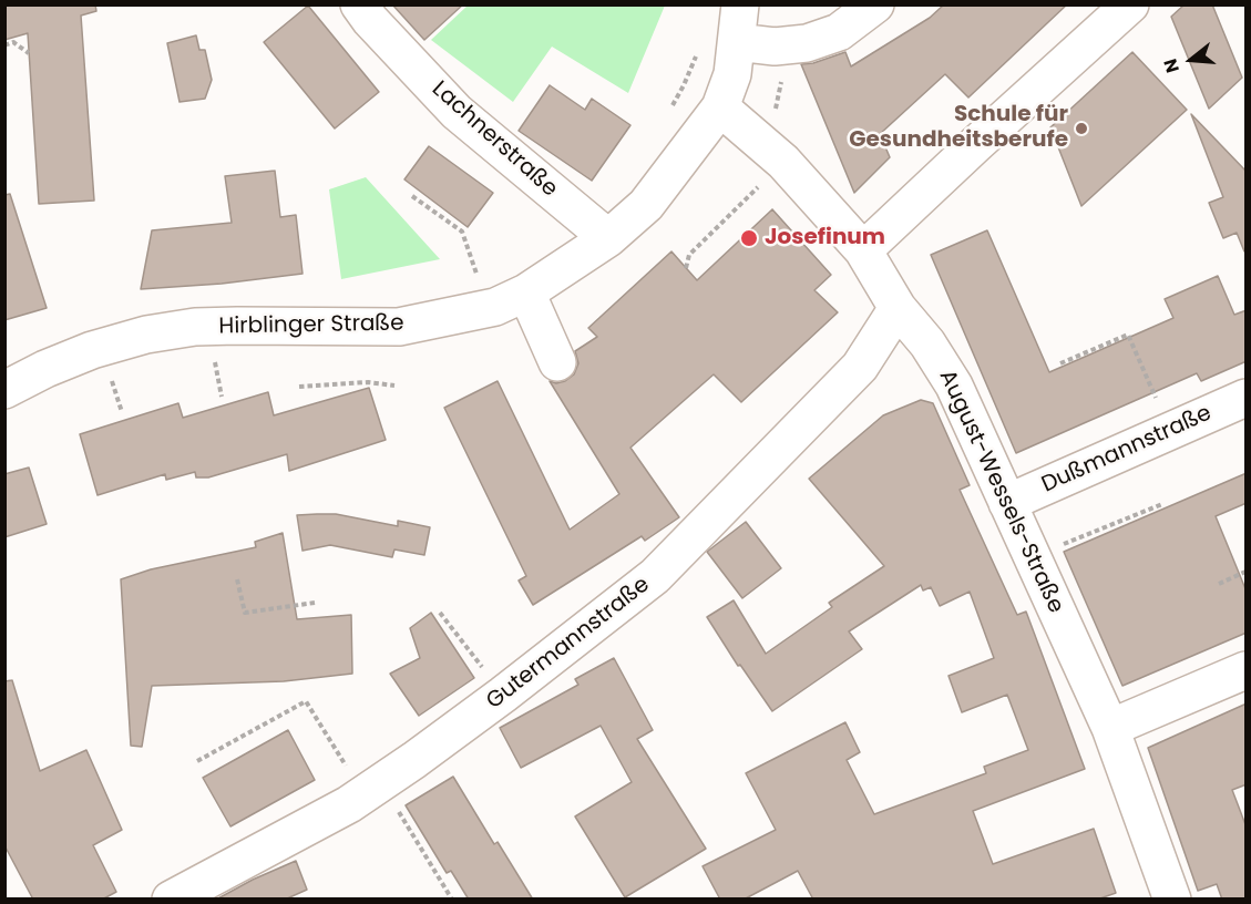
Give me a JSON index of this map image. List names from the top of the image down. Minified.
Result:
{"streets":{"street":["Lachnerstraße","Hirblinger Straße","Dußmannstraße","August-Wessels-Straße","Gutermannstraße"]},"crossings":[["Lachnerstraße","Hirblinger Straße"],["Hirblinger Straße","August-Wessels-Straße"],["Dußmannstraße","August-Wessels-Straße"],["August-Wessels-Straße","Gutermannstraße"]],"places":["Schule für Gesundheitsberufe","Josefinum"],"north":"left"}
